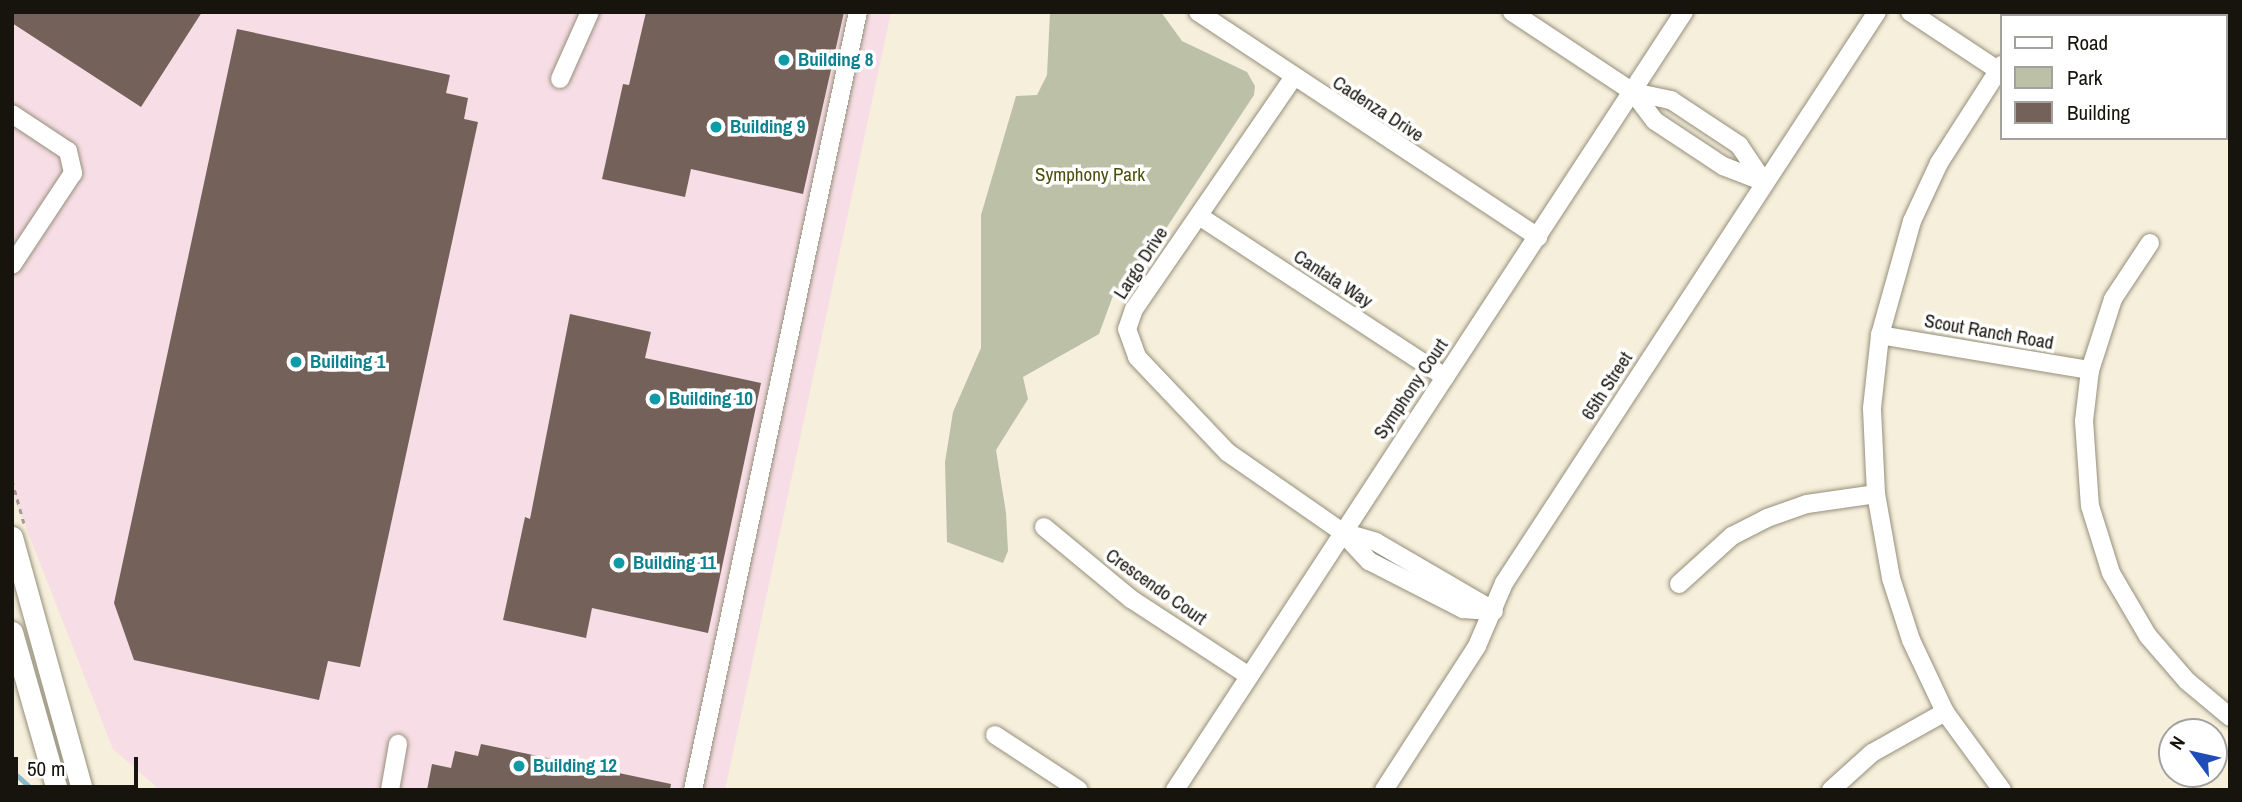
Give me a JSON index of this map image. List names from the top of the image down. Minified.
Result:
{"streets":{"street":["Cadenza Drive","Largo Drive","Cantata Way","Scout Ranch Road","65th Street","Symphony Court","Crescendo Court"]},"crossings":[["Cadenza Drive","Largo Drive"],["Cadenza Drive","Symphony Court"],["Largo Drive","Cantata Way"],["Largo Drive","65th Street"],["Largo Drive","Symphony Court"],["Cantata Way","Symphony Court"],["Symphony Court","Crescendo Court"]],"parks":["Symphony Park"],"places":["Building 8","Building 9","Building 1","Building 10","Building 11","Building 12"],"legend":["Road","Park","Building"],"scale_bar":"50 m","north":"top left"}
